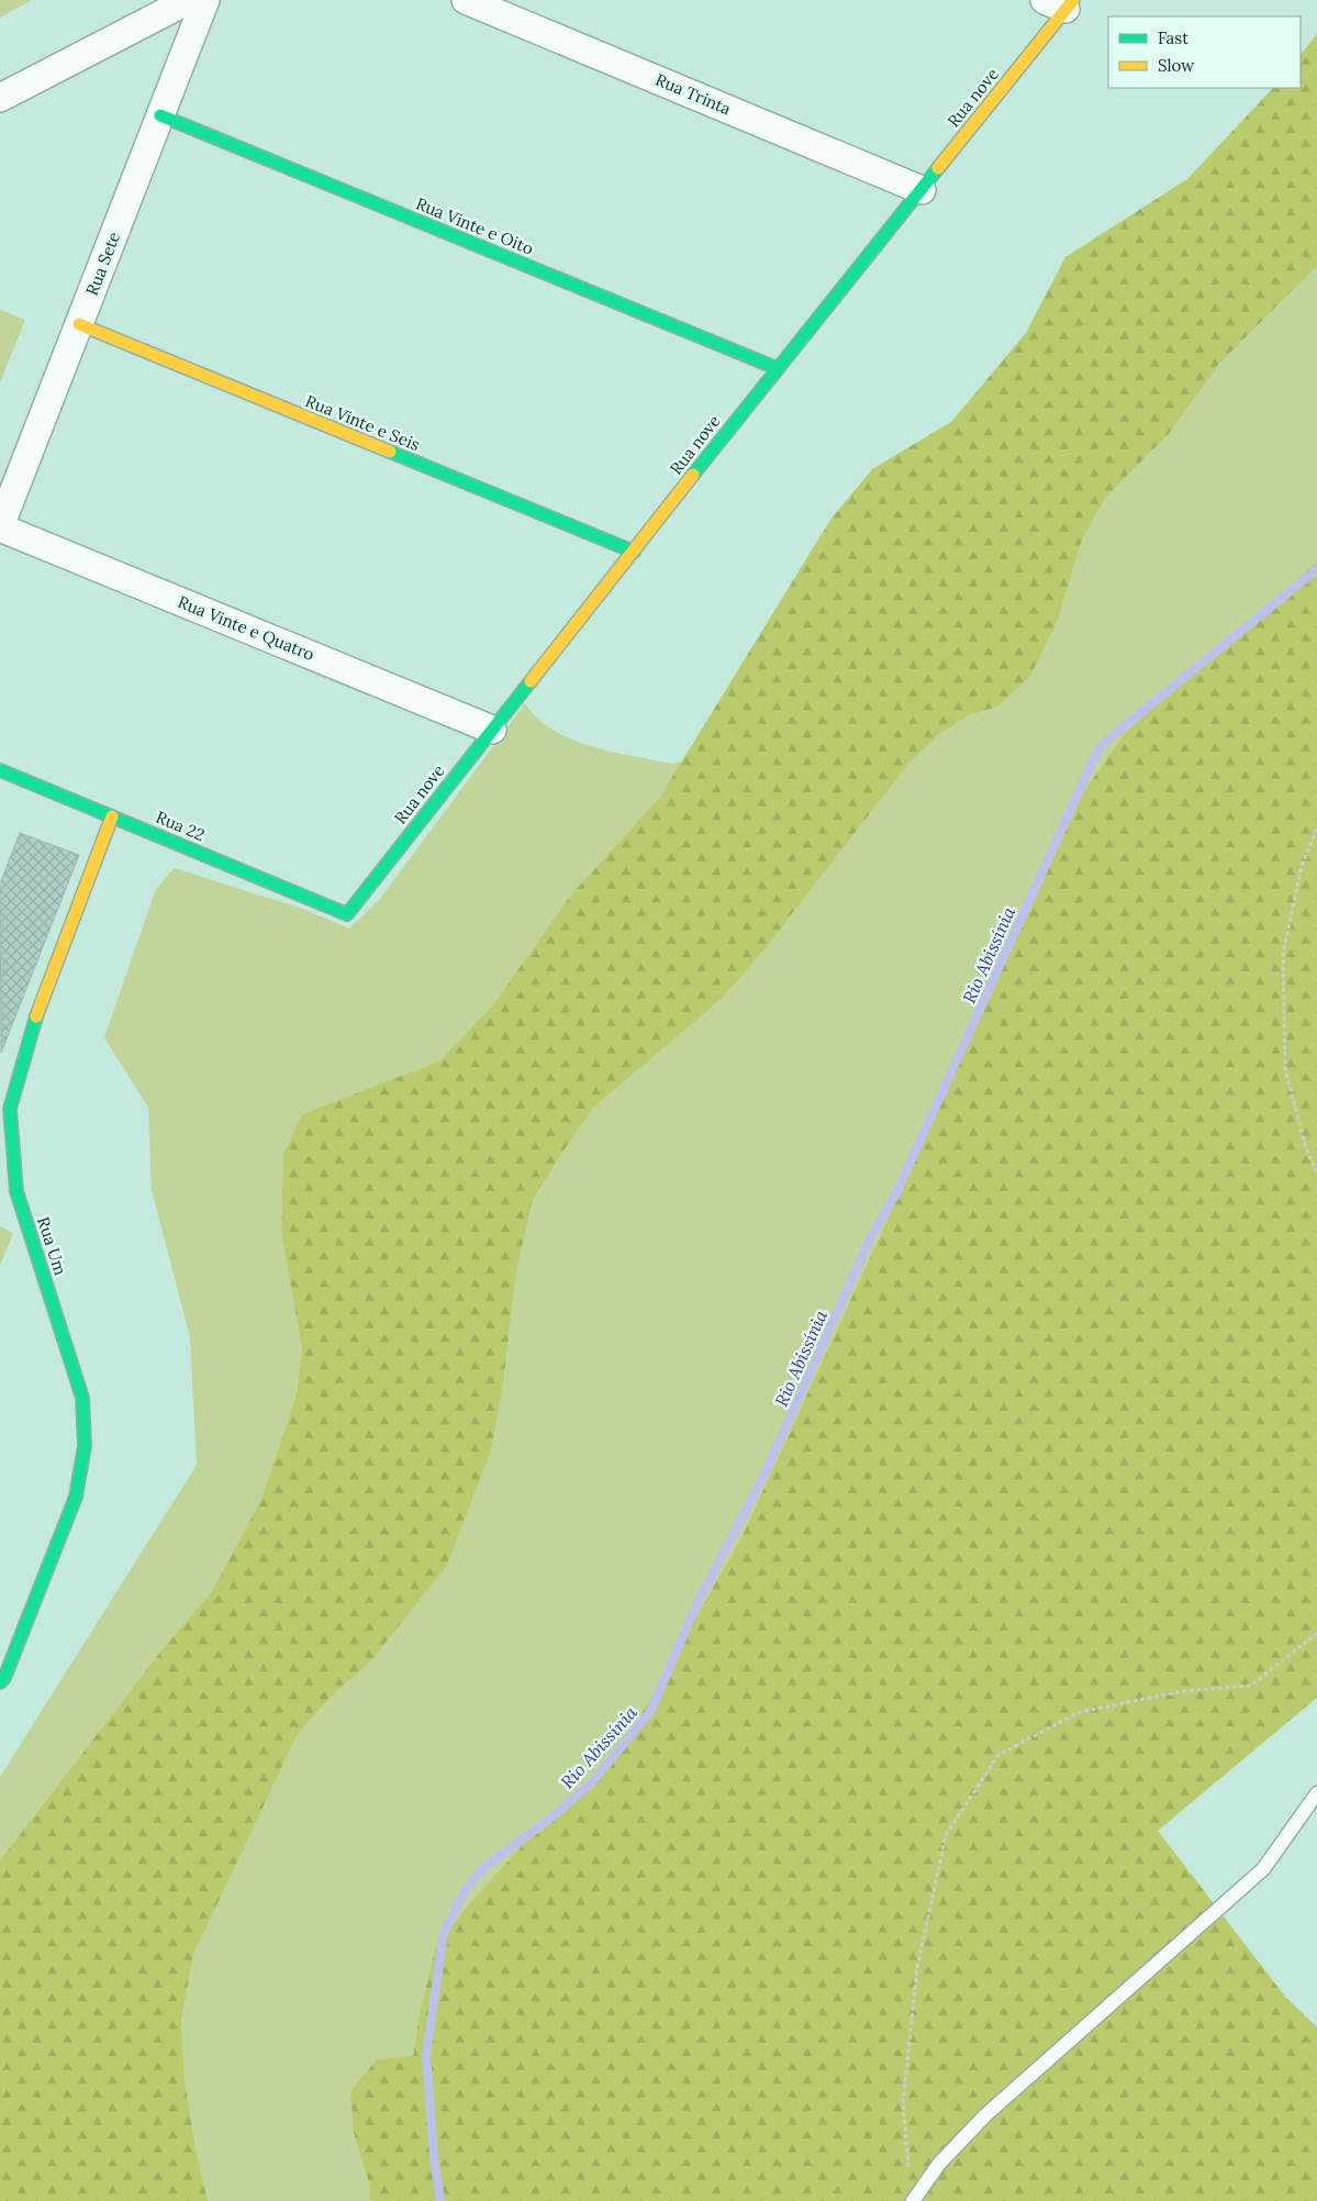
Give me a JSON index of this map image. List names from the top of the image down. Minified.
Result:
{"streets":{"street":["Rua Trinta","Rua nove","Rua Vinte e Oito","Rua Sete","Rua Vinte e Seis","Rua Vinte e Quatro","Rua 22","Rua Um"]},"crossings":[["Rua Trinta","Rua nove"],["Rua nove","Rua Vinte e Oito"],["Rua nove","Rua Vinte e Seis"],["Rua nove","Rua Vinte e Quatro"],["Rua nove","Rua 22"],["Rua Vinte e Oito","Rua Sete"],["Rua Sete","Rua Vinte e Seis"],["Rua Sete","Rua Vinte e Quatro"],["Rua 22","Rua Um"]],"water":["Rio Abissínia"],"legend":["Fast","Slow"]}
